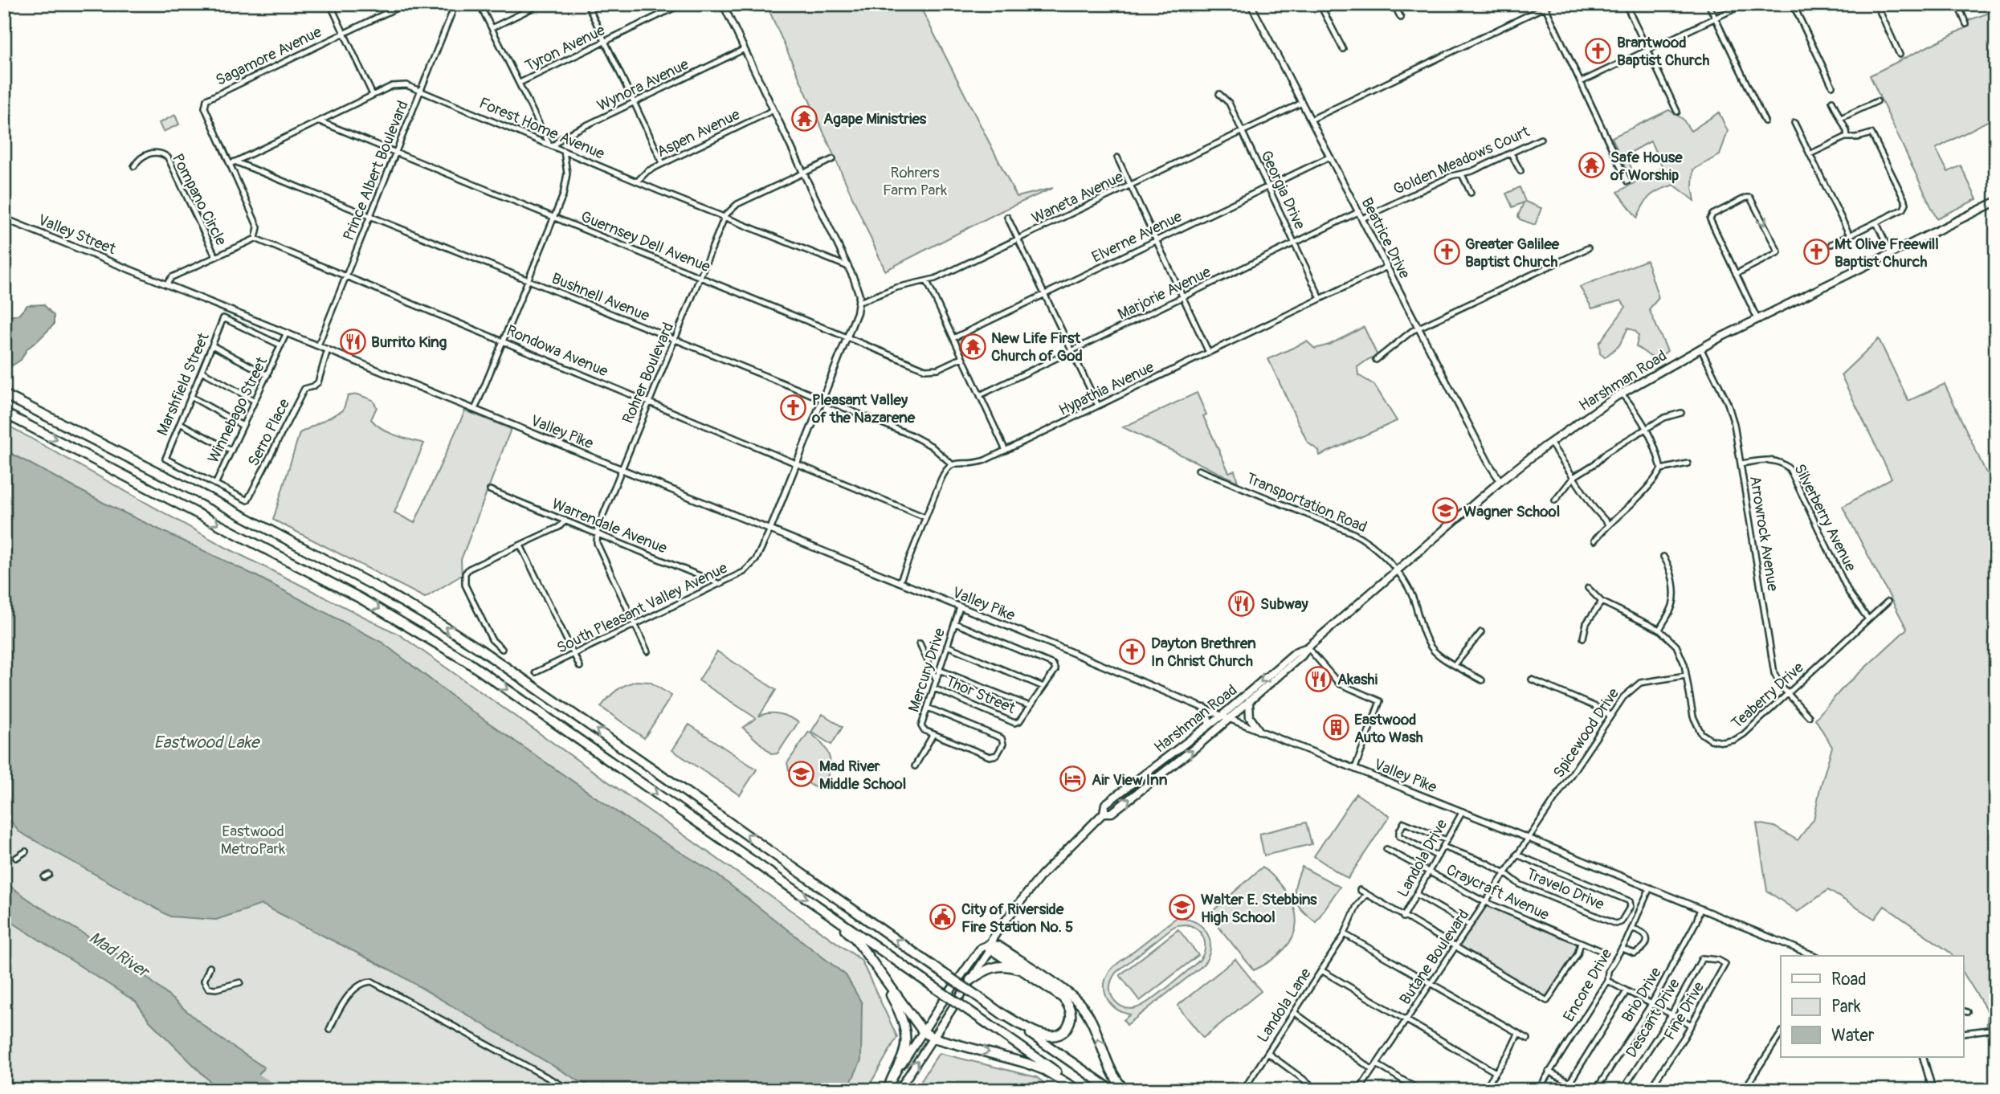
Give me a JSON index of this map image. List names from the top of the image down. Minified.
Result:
{"streets":{"main road":["Harshman Road"],"street":["Tyron Avenue","Sagamore Avenue","Wynora Avenue","Forest Home Avenue","Aspen Avenue","Golden Meadows Court","Prince Albert Boulevard","Georgia Drive","Waneta Avenue","Pompano Circle","Valley Street","Elverne Avenue","Beatrice Drive","Guernsey Dell Avenue","Marjorie Avenue","Bushnell Avenue","Rondowa Avenue","Rohrer Boulevard","Marshfield Street","Hypathia Avenue","Winnebago Street","Valley Pike","Serro Place","Transportation Road","Silverberry Avenue","Warrendale Avenue","Arrowrock Avenue","South Pleasant Valley Avenue","Mercury Drive","Thor Street","Teaberry Drive","Spicewood Drive","Landola Drive","Travelo Drive","Craycraft Avenue","Butane Boulevard","Encore Drive","Brio Drive","Landola Lane","Fine Drive","Descant Drive"]},"crossings":[["Sagamore Avenue","Forest Home Avenue"],["Sagamore Avenue","Bushnell Avenue"],["Wynora Avenue","Forest Home Avenue"],["Forest Home Avenue","Aspen Avenue"],["Forest Home Avenue","Prince Albert Boulevard"],["Forest Home Avenue","Guernsey Dell Avenue"],["Forest Home Avenue","Bushnell Avenue"],["Forest Home Avenue","Rohrer Boulevard"],["Golden Meadows Court","Beatrice Drive"],["Prince Albert Boulevard","Guernsey Dell Avenue"],["Prince Albert Boulevard","Bushnell Avenue"],["Prince Albert Boulevard","Rondowa Avenue"],["Prince Albert Boulevard","Valley Pike"],["Georgia Drive","Waneta Avenue"],["Georgia Drive","Elverne Avenue"],["Georgia Drive","Marjorie Avenue"],["Georgia Drive","Hypathia Avenue"],["Waneta Avenue","Beatrice Drive"],["Valley Street","Valley Pike"],["Elverne Avenue","Beatrice Drive"],["Beatrice Drive","Marjorie Avenue"],["Beatrice Drive","Harshman Road"],["Beatrice Drive","Hypathia Avenue"],["Guernsey Dell Avenue","Rohrer Boulevard"],["Bushnell Avenue","Rohrer Boulevard"],["Bushnell Avenue","Hypathia Avenue"],["Rondowa Avenue","Rohrer Boulevard"],["Rohrer Boulevard","Valley Pike"],["Rohrer Boulevard","Warrendale Avenue"],["Harshman Road","Valley Pike"],["Harshman Road","Transportation Road"],["Harshman Road","Arrowrock Avenue"],["Marshfield Street","Winnebago Street"],["Marshfield Street","Serro Place"],["Winnebago Street","Valley Pike"],["Winnebago Street","Serro Place"],["Valley Pike","Serro Place"],["Valley Pike","South Pleasant Valley Avenue"],["Valley Pike","Mercury Drive"],["Valley Pike","Spicewood Drive"],["Valley Pike","Landola Drive"],["Valley Pike","Butane Boulevard"],["Valley Pike","Encore Drive"],["Valley Pike","Brio Drive"],["Silverberry Avenue","Arrowrock Avenue"],["Silverberry Avenue","Teaberry Drive"],["Warrendale Avenue","South Pleasant Valley Avenue"],["Arrowrock Avenue","Teaberry Drive"],["Mercury Drive","Thor Street"],["Teaberry Drive","Spicewood Drive"],["Spicewood Drive","Butane Boulevard"],["Landola Drive","Travelo Drive"],["Landola Drive","Craycraft Avenue"],["Travelo Drive","Butane Boulevard"],["Craycraft Avenue","Butane Boulevard"],["Fine Drive","Descant Drive"]],"water":["Eastwood Lake","Mad River"],"parks":["Rohrers Farm Park","Eastwood MetroPark"],"places":{"church":["Brantwood Baptist Church","Greater Galilee Baptist Church","Mt Olive Freewill Baptist Church","Pleasant Valley of the Nazarene","Dayton Brethren In Christ Church"],"temple":["Agape Ministries","Safe House of Worship","New Life First Church of God"],"restaurant":["Burrito King","Subway","Akashi"],"school or university":["Wagner School","Mad River Middle School","Walter E. Stebbins High School"],"building":["Eastwood Auto Wash"],"hotel":["Air View Inn"],"public building":["City of Riverside Fire Station No. 5"]},"legend":["Road","Park","Water"]}
